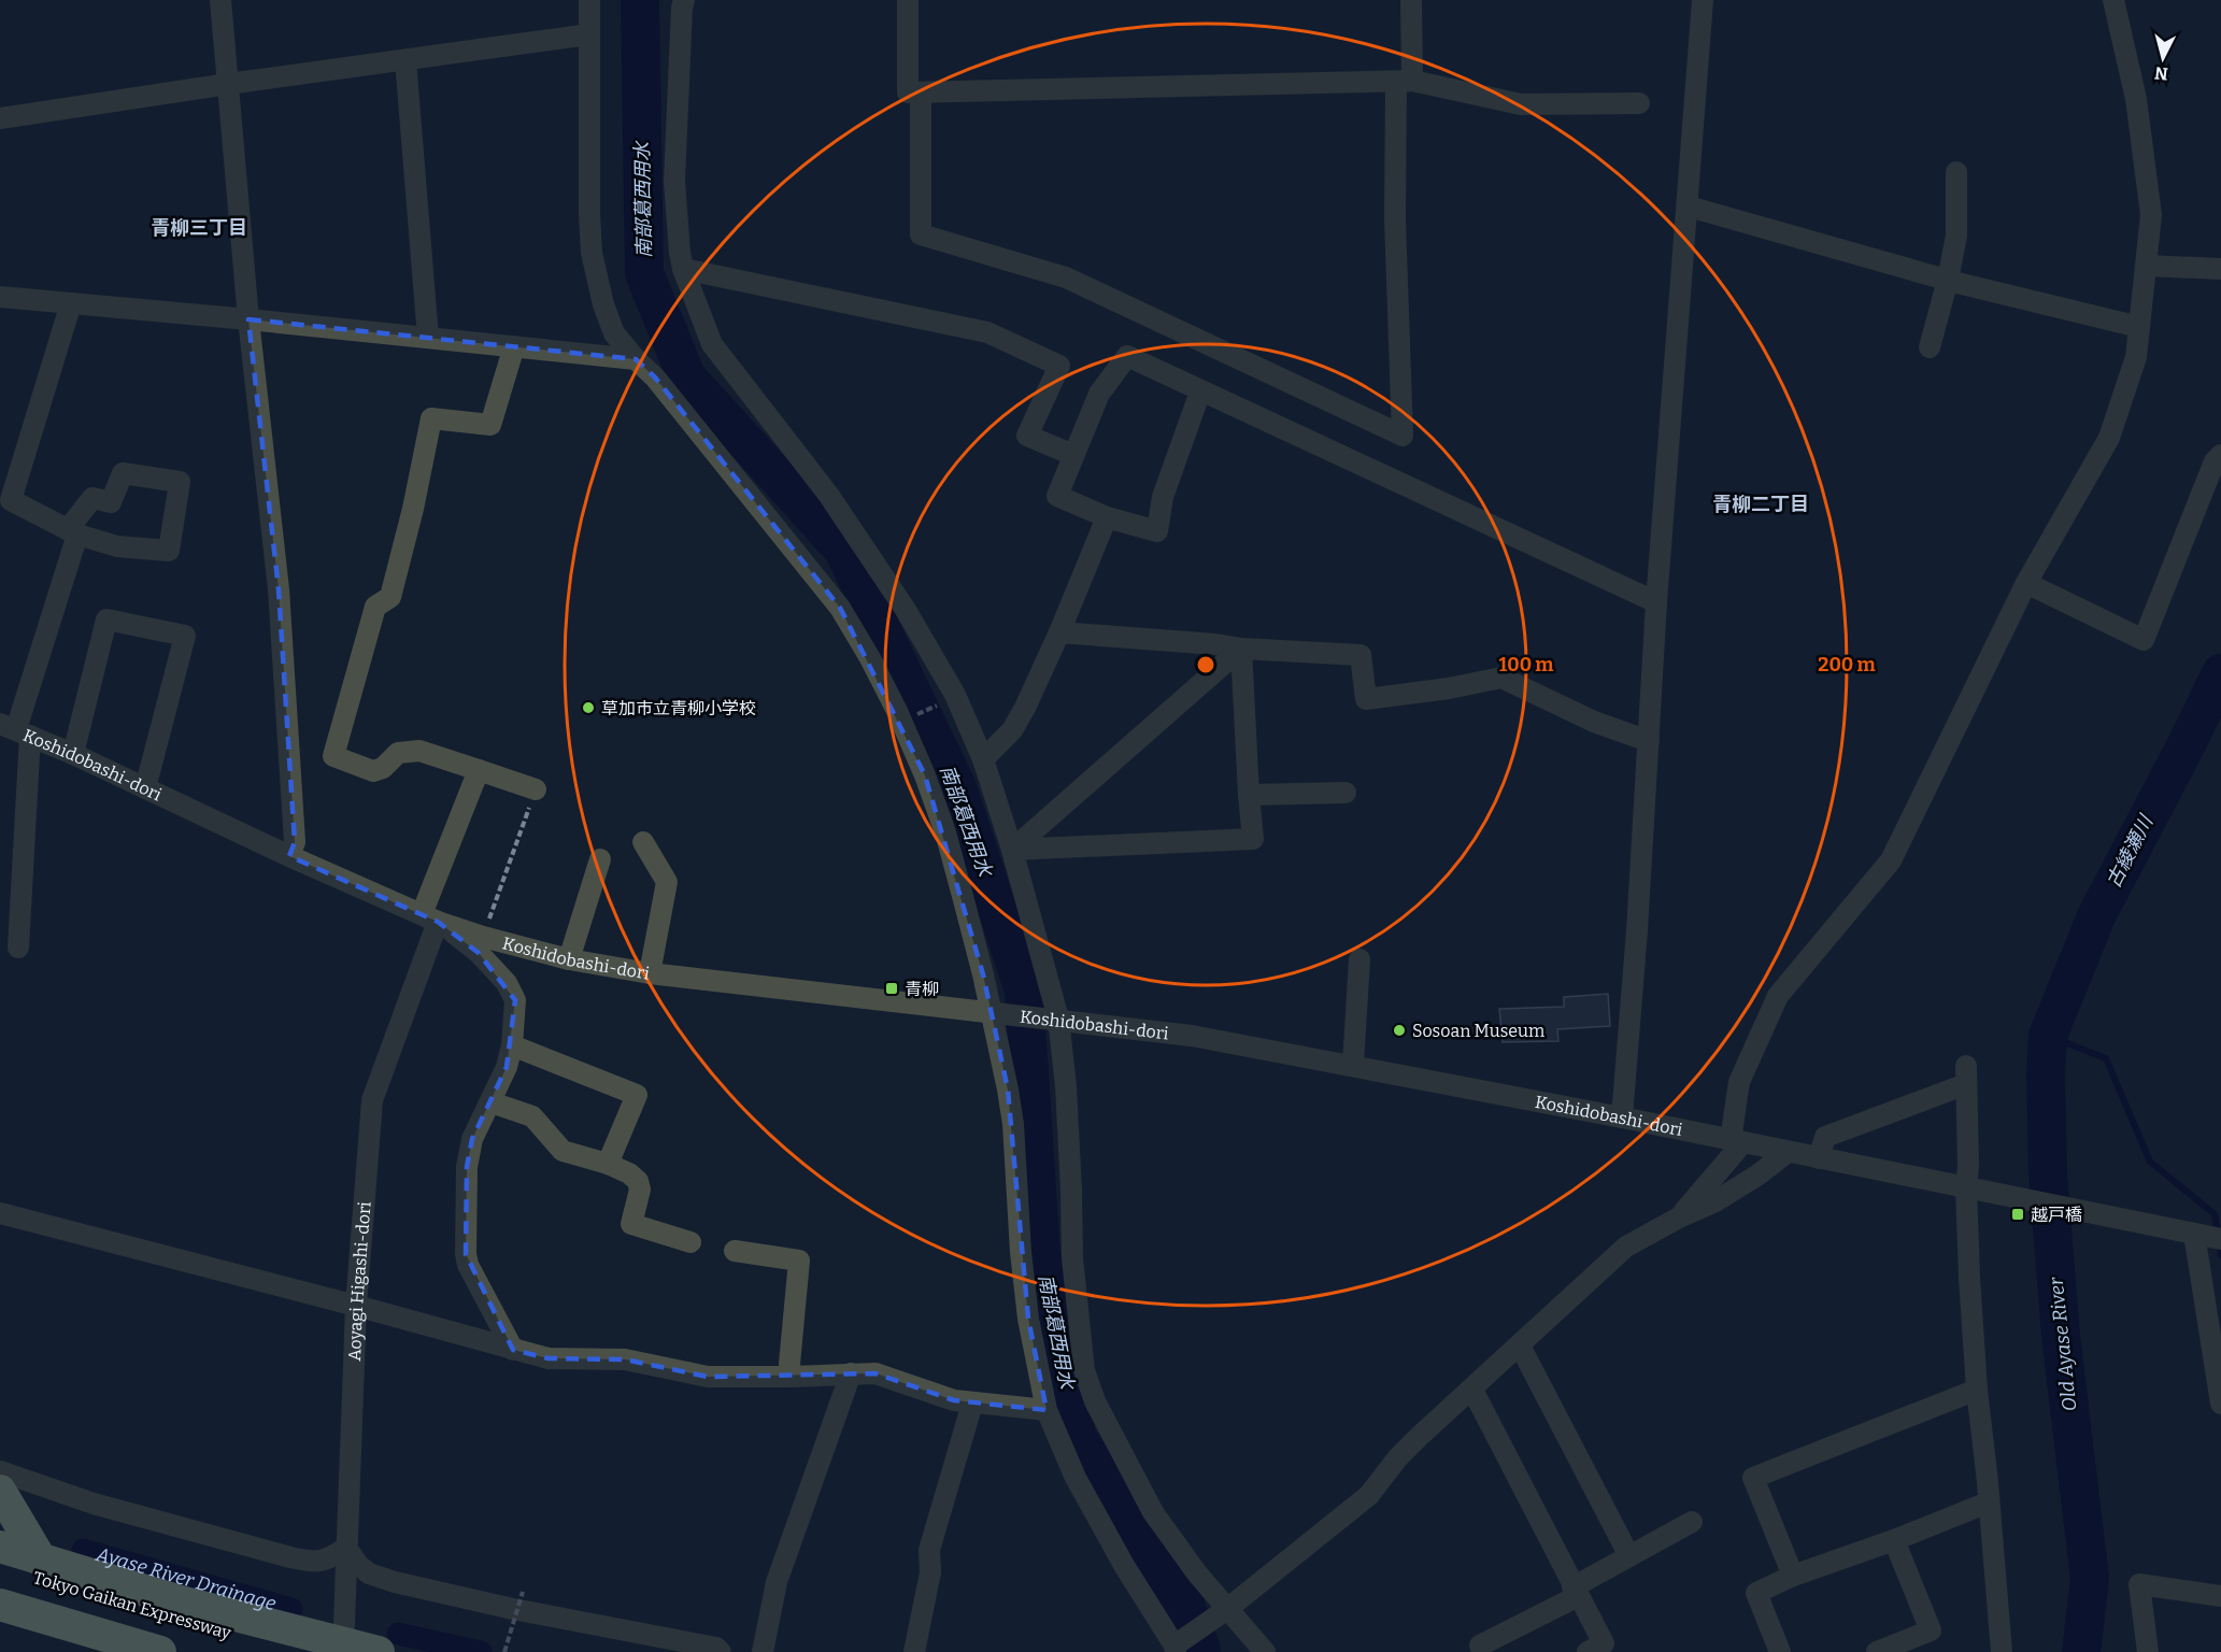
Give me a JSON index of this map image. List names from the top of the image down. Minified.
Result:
{"streets":{"highway":["Tokyo Gaikan Expressway"],"street":["Koshidobashi-dori","Aoyagi Higashi-dori"]},"crossings":[["Koshidobashi-dori","Aoyagi Higashi-dori"]],"districts":["青柳三丁目","青柳二丁目"],"water":["南部葛西用水","古綾瀬川","Old Ayase River","Ayase River Drainage"],"places":{"other":["草加市立青柳小学校","Sosoan Museum"],"transit":["青柳","越戸橋"]},"north":"bottom","rings":["100 m","200 m"]}
